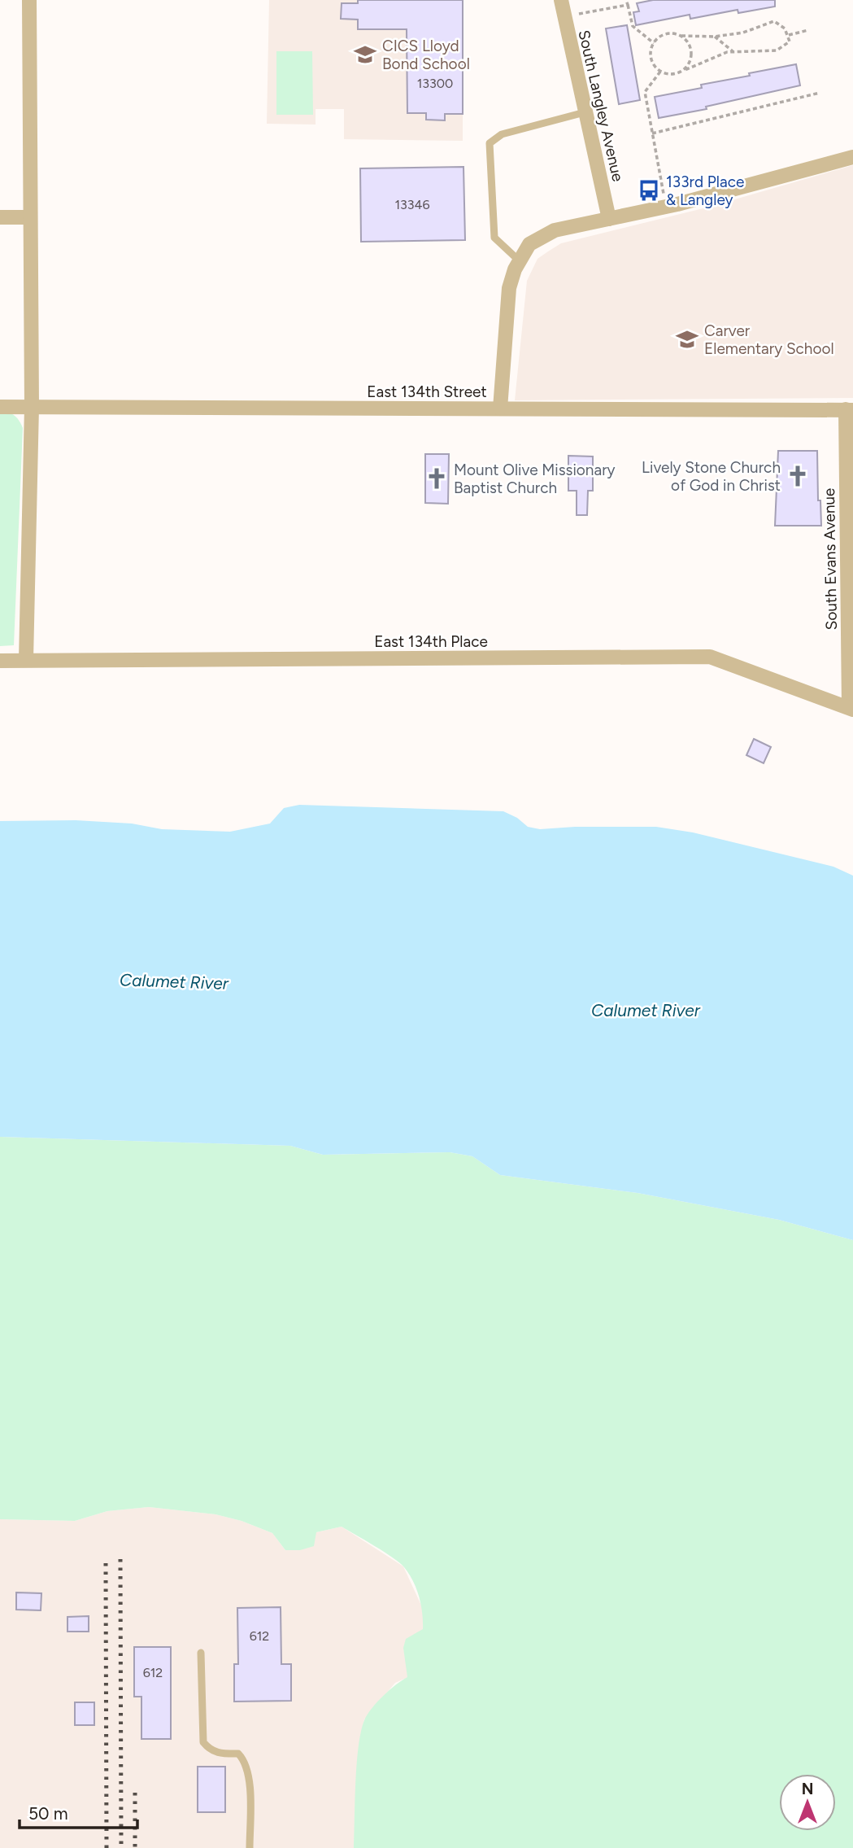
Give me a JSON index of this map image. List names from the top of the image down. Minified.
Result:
{"streets":{"street":["South Langley Avenue","East 134th Street","South Evans Avenue","East 134th Place"]},"crossings":[["East 134th Street","South Evans Avenue"],["South Evans Avenue","East 134th Place"]],"water":["Calumet River"],"places":{"school or university":["CICS Lloyd Bond School","Carver Elementary School"],"bus stop":["133rd Place & Langley"],"church":["Lively Stone Church of God in Christ","Mount Olive Missionary Baptist Church"]},"house_numbers":["13300","13346","612","612"],"scale_bar":"50 m","north":"top"}
